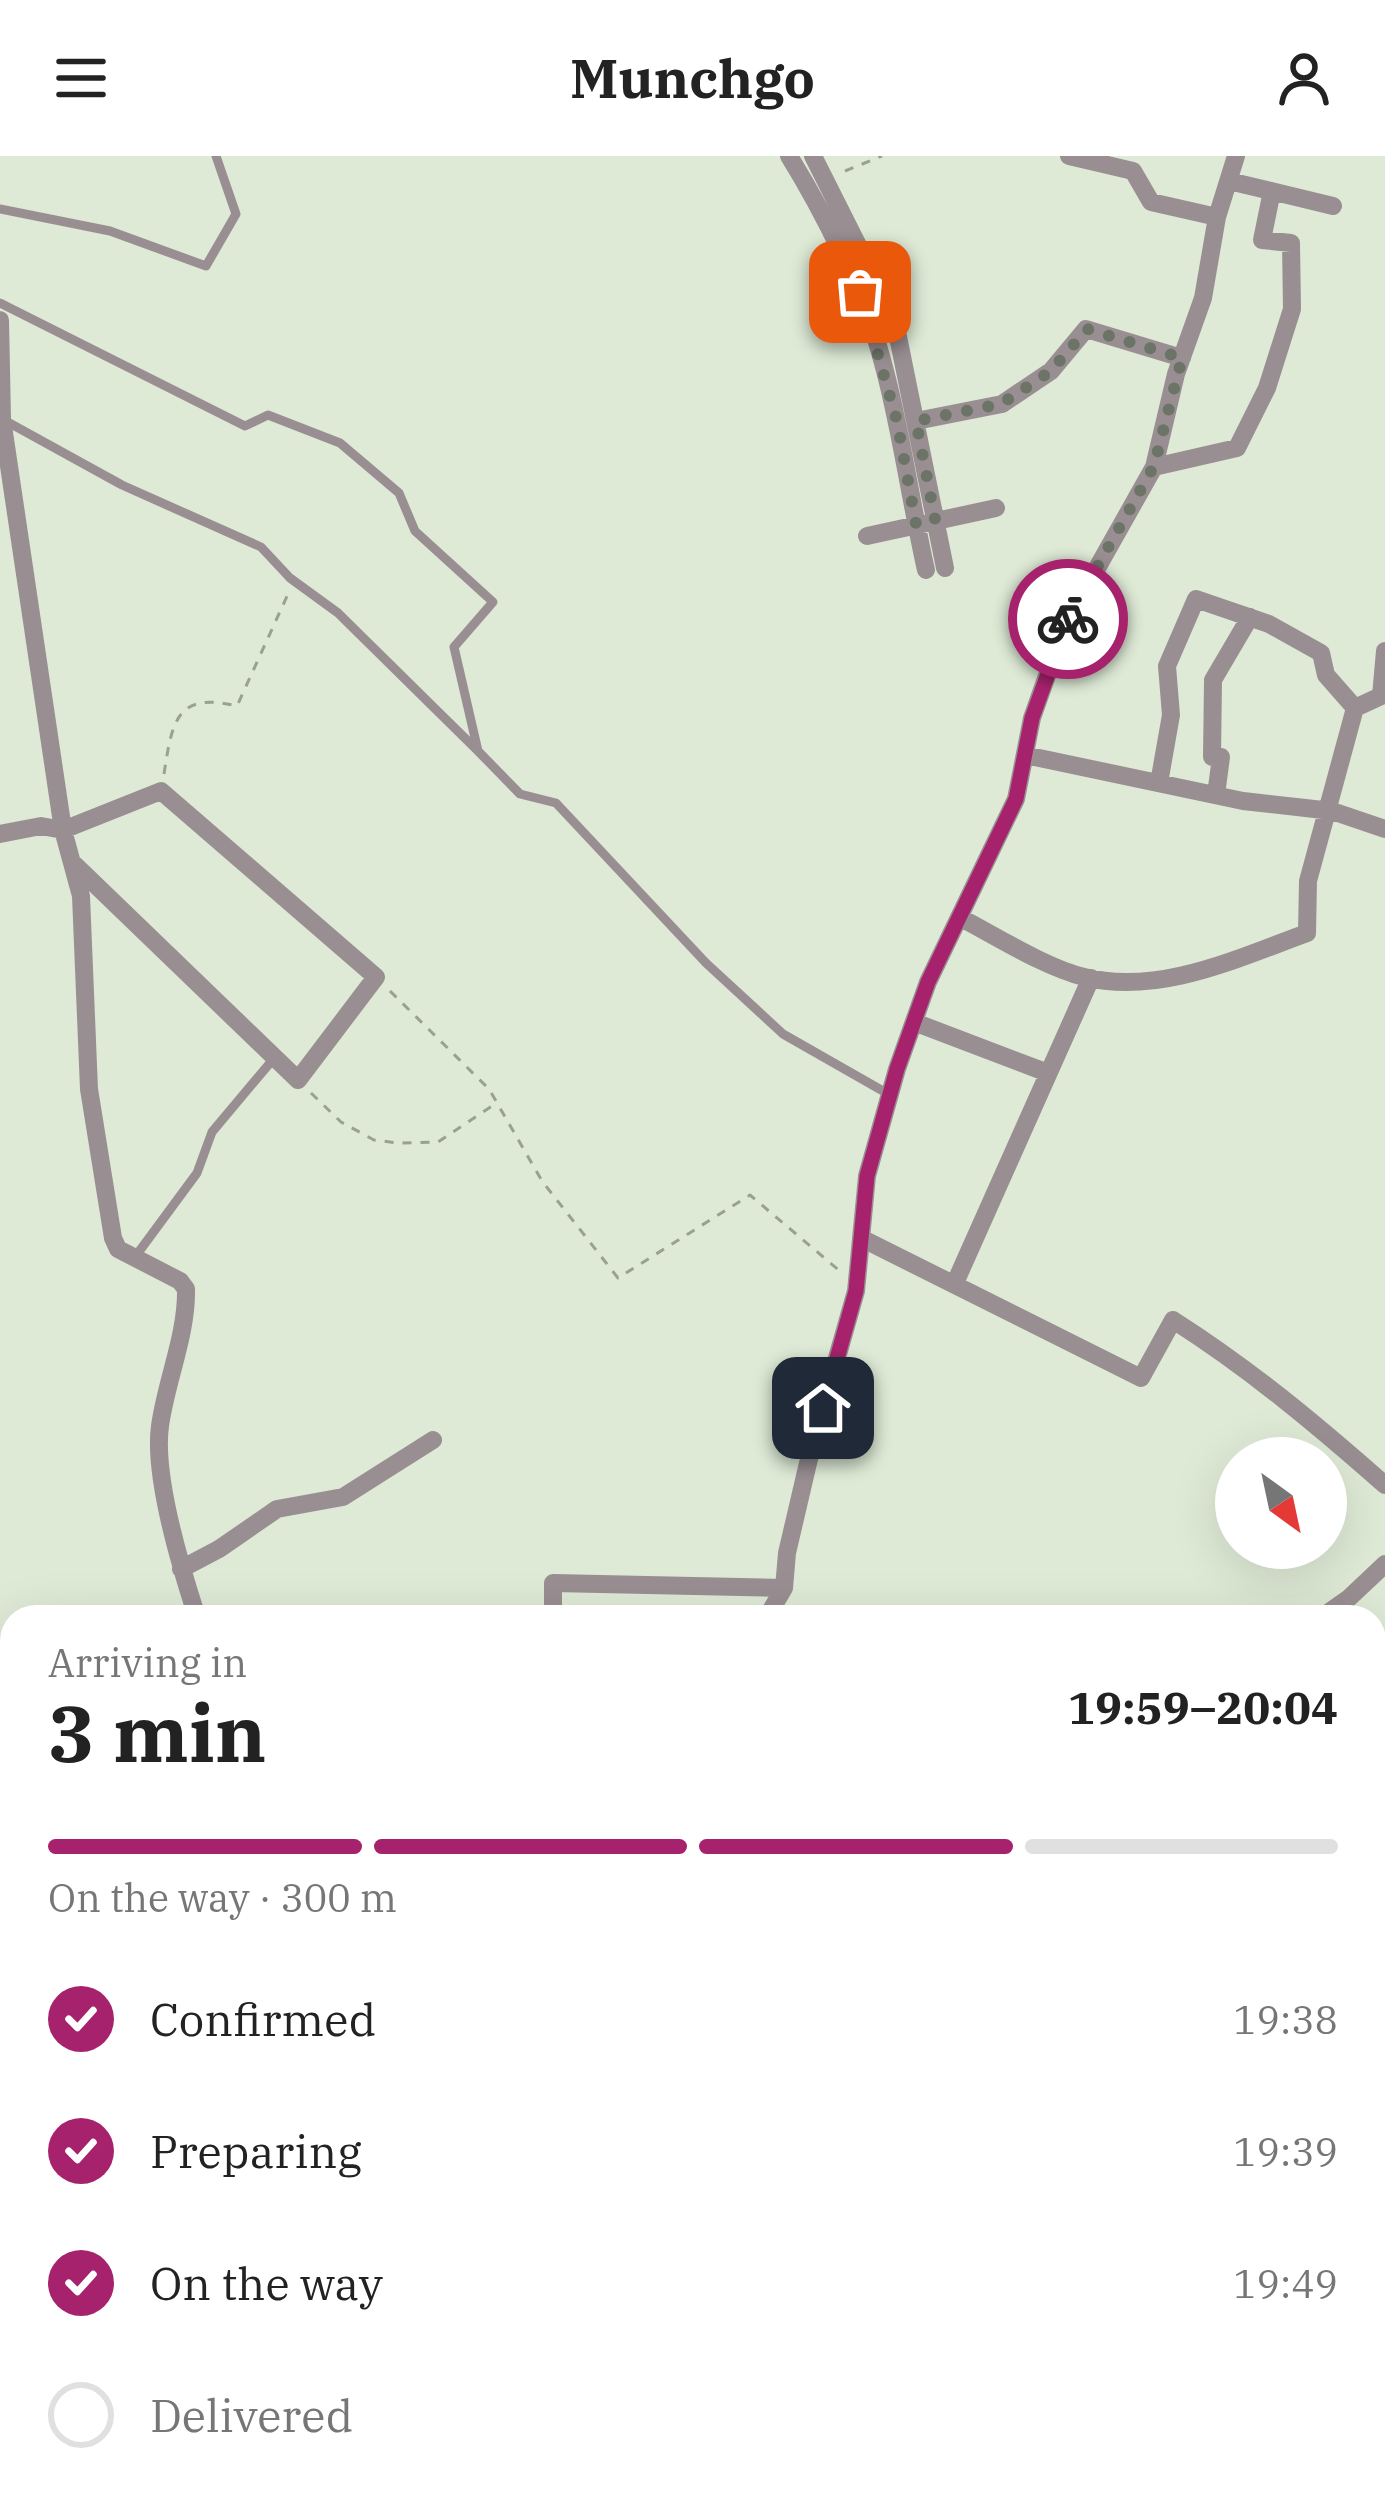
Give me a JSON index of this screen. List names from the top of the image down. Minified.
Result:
{"north":"bottom right","page":{"header":"Munchgo","heading":["3 min","Arriving in","19:59–20:04"],"bar":"On the way · 300 m","list":[["Confirmed","19:38"],["Preparing","19:39"],["On the way","19:49"],"Delivered"]}}
